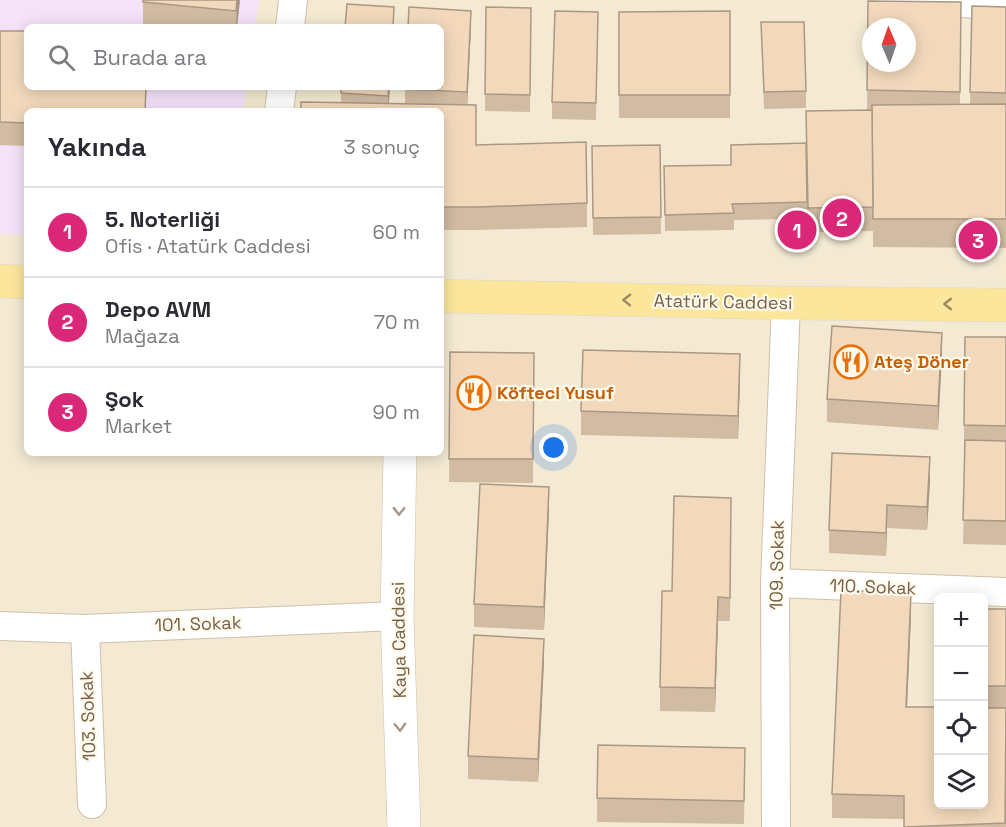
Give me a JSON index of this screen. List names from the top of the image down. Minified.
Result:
{"streets":{"main road":["Atatürk Caddesi"],"street":["109. Sokak","110. Sokak","101. Sokak","Kaya Caddesi","103. Sokak"]},"crossings":[["Atatürk Caddesi","109. Sokak"],["109. Sokak","110. Sokak"],["101. Sokak","Kaya Caddesi"],["101. Sokak","103. Sokak"]],"one_way":["Atatürk Caddesi","Kaya Caddesi"],"places":{"restaurant":["Ateş Döner","Köfteci Yusuf"]},"north":"top","page":{"search":"Burada ara","heading":["Yakında","3 sonuç"],"list":[{"mark":"1","name":"5. Noterliği","note":"Ofis · Atatürk Caddesi","value":"60 m"},{"mark":"2","name":"Depo AVM","note":"Mağaza","value":"70 m"},{"mark":"3","name":"Şok","note":"Market","value":"90 m"}],"pins":["2","1","3"],"map_buttons":["+","−"]}}
